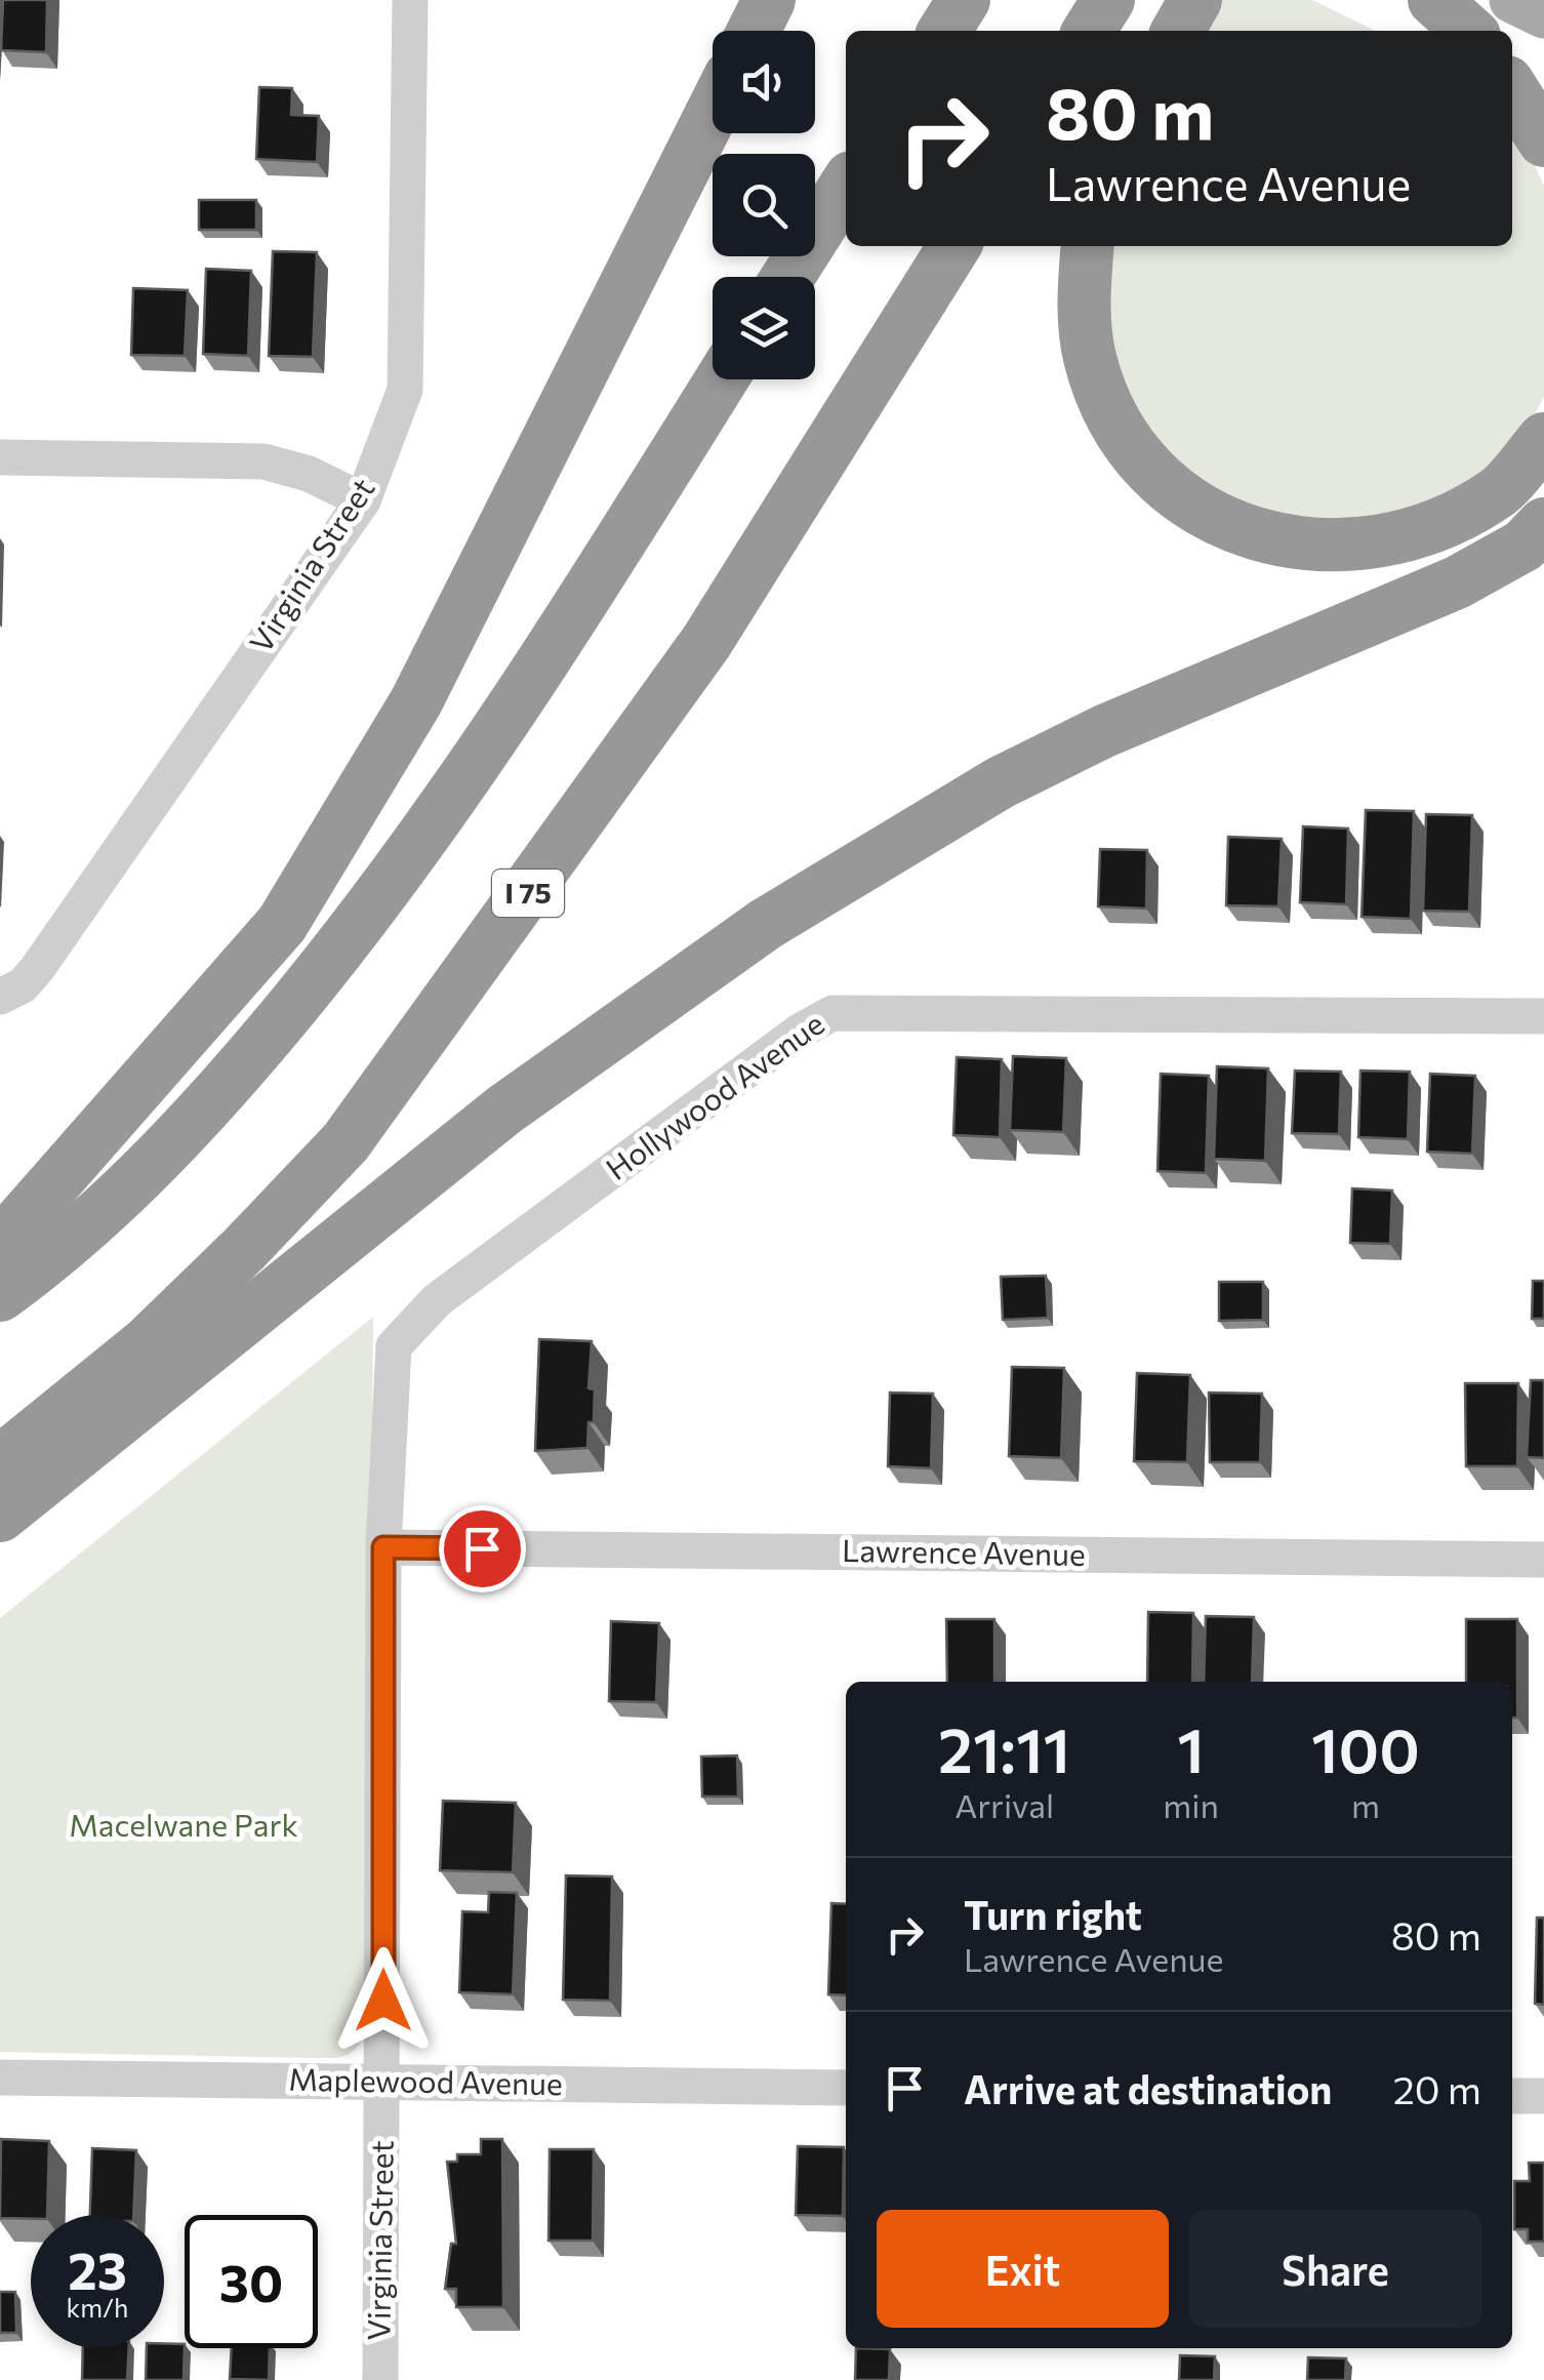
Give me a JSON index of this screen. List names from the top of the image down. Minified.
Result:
{"streets":{"highway":["I 75"],"street":["Virginia Street","Hollywood Avenue","Lawrence Avenue","Maplewood Avenue"]},"crossings":[["Virginia Street","Hollywood Avenue"],["Virginia Street","Lawrence Avenue"],["Virginia Street","Maplewood Avenue"],["Hollywood Avenue","Lawrence Avenue"]],"parks":["Macelwane Park"],"page":{"turn":["80 m","Lawrence Avenue"],"eta":["21:11","Arrival","1","min","100","m"],"list":[{"name":"Turn right","note":"Lawrence Avenue","value":"80 m"},{"name":"Arrive at destination","value":"20 m"}],"buttons":["Exit","Share"],"speed":"23 km/h","limit":"30"}}
